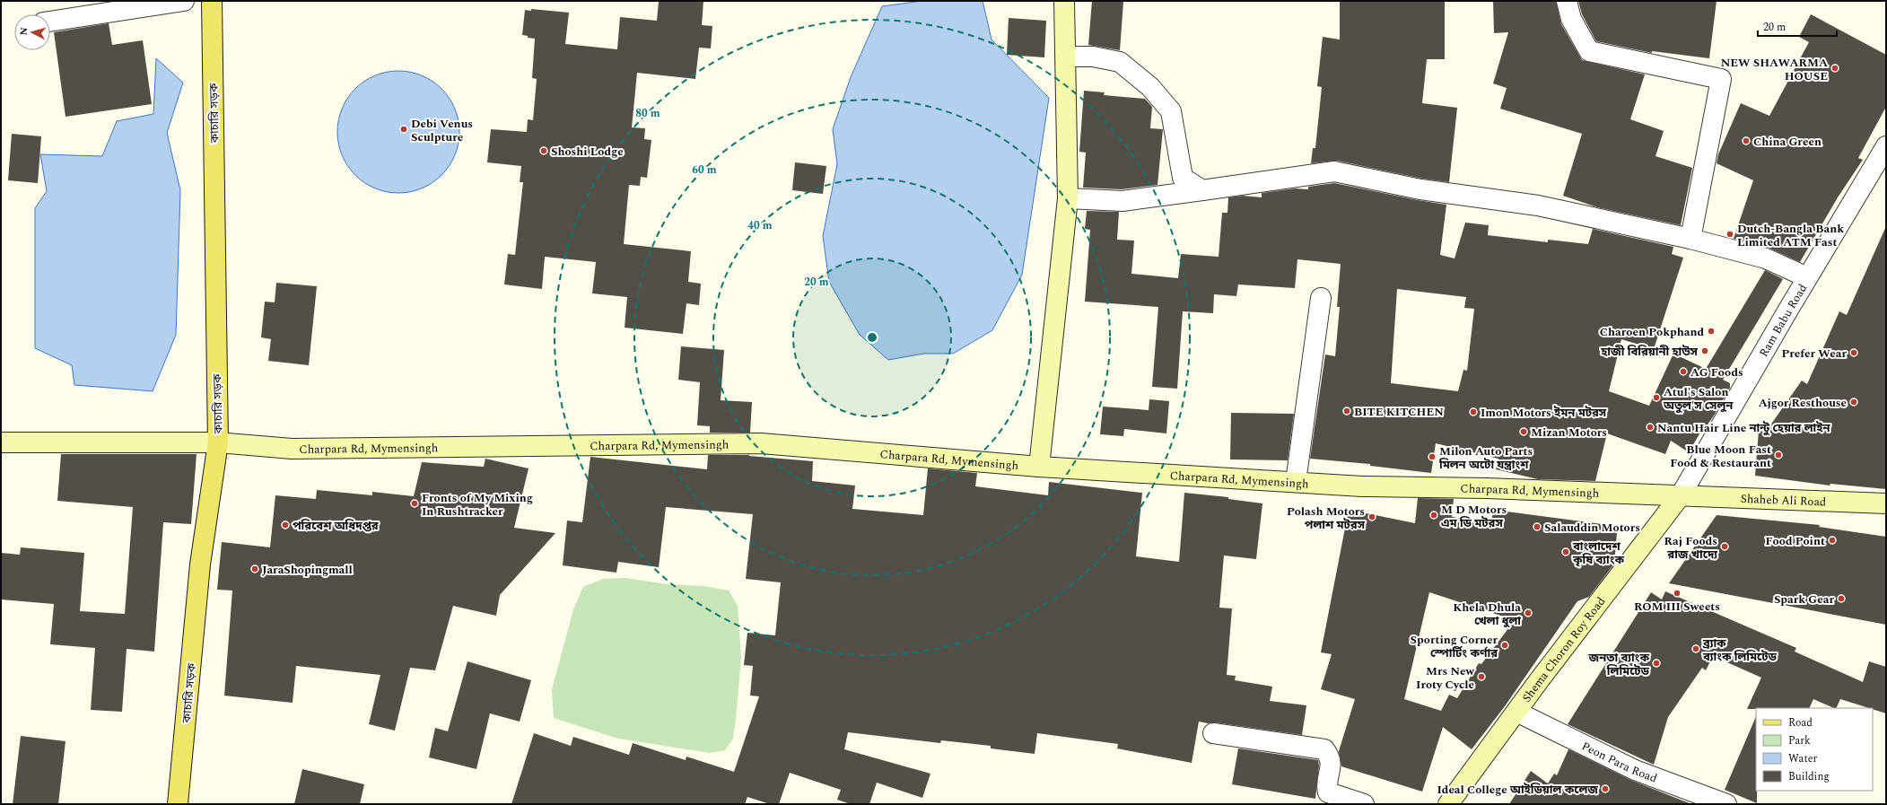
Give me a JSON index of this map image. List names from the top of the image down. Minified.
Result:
{"streets":{"main road":["কাচারি সড়ক","Charpara Rd, Mymensingh","Shaheb Ali Road","Shema Choron Roy Road"],"street":["Ram Babu Road","Peon Para Road"]},"crossings":[["কাচারি সড়ক","Charpara Rd, Mymensingh"],["Ram Babu Road","Charpara Rd, Mymensingh"],["Ram Babu Road","Shaheb Ali Road"],["Ram Babu Road","Shema Choron Roy Road"],["Charpara Rd, Mymensingh","Shaheb Ali Road"],["Charpara Rd, Mymensingh","Shema Choron Roy Road"],["Shaheb Ali Road","Shema Choron Roy Road"],["Shema Choron Roy Road","Peon Para Road"]],"places":["NEW SHAWARMA HOUSE","Debi Venus Sculpture","China Green","Shoshi Lodge","Dutch-Bangla Bank Limited ATM Fast","Charoen Pokphand","হাজী বিরিয়ানী হাউস","Prefer Wear","AG Foods","Atul's Salon অতুল'স সেলুন","Ajgor Resthouse","BITE KITCHEN","Imon Motors ইমন মটরস","Nantu Hair Line নান্টু হেয়ার লাইন","Mizan Motors","Blue Moon Fast Food & Restaurant","Milon Auto Parts মিলন অটো যন্ত্রাংশ","Fronts of My Mixing In Rushtracker","M D Motors এম ডি মটরস","Polash Motors পলাশ মটরস","পরিবেশ অধিদপ্তর","Salauddin Motors","Food Point","Raj Foods রাজ খাদ্যে","বাংলাদেশ কৃষি ব্যাংক","JaraShopingmall","ROM III Sweets","Spark Gear","Khela Dhula খেলা ধুলা","Sporting Corner স্পোর্টিং কর্ণার","ব্র্যাক ব্যাংক লিমিটেড","জনতা ব্যাংক লিমিটেড","Mrs New Iroty Cycle","Ideal College আইডিয়াল কলেজ"],"legend":["Road","Park","Water","Building"],"scale_bar":"20 m","north":"left","rings":["80 m","60 m","40 m","20 m"]}
